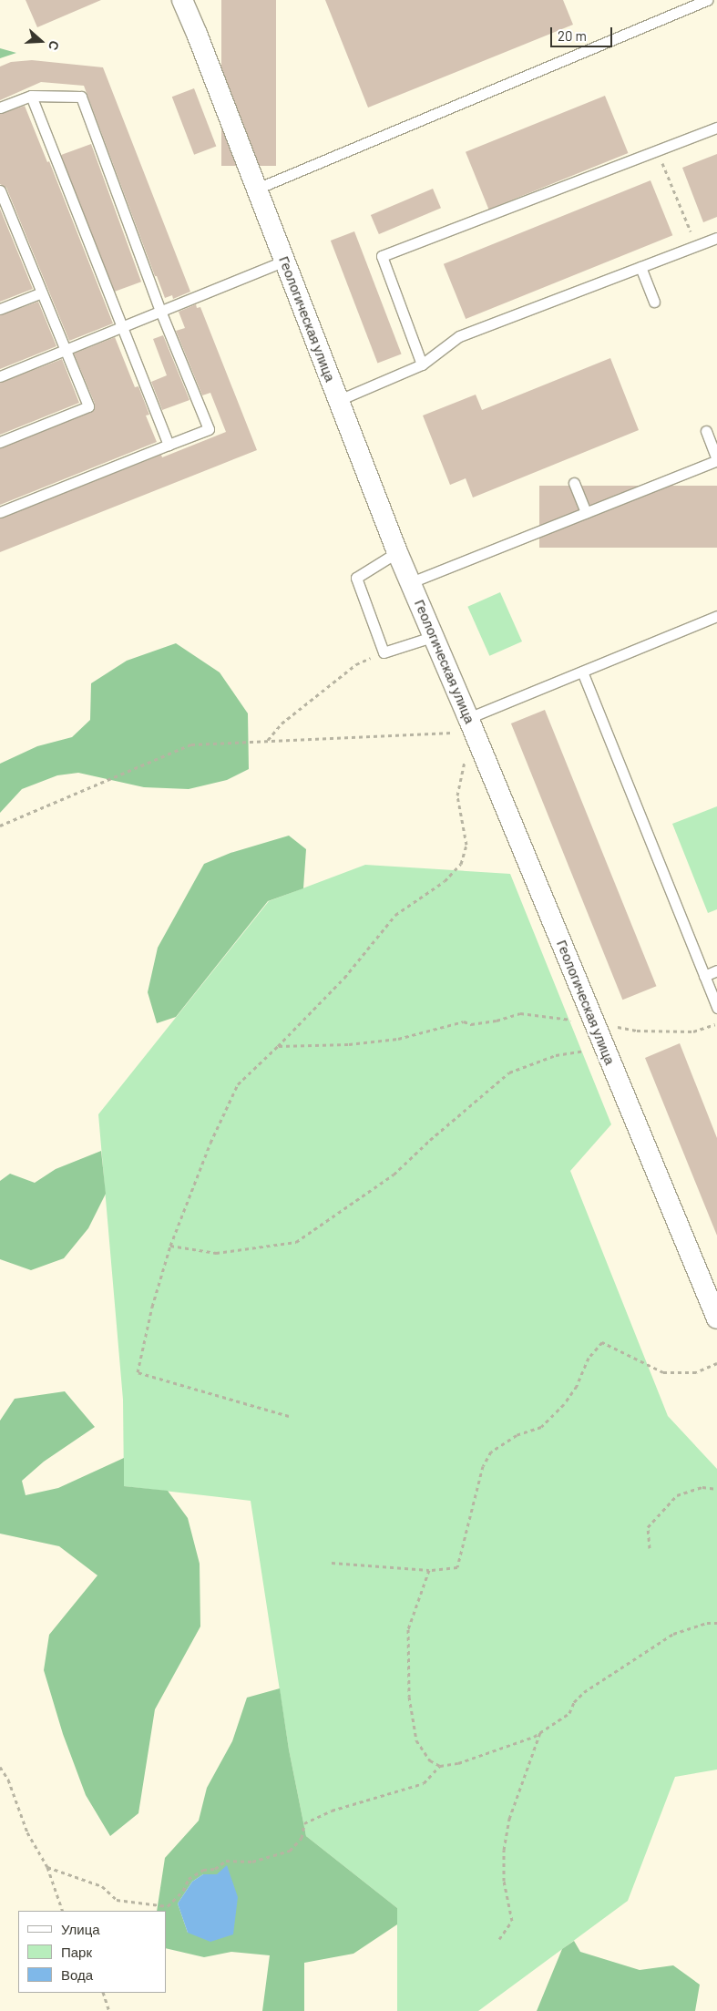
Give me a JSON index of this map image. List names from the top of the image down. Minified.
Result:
{"streets":{"street":["Геологическая улица"]},"legend":["Улица","Парк","Вода"],"scale_bar":"20 m","north":"right"}
